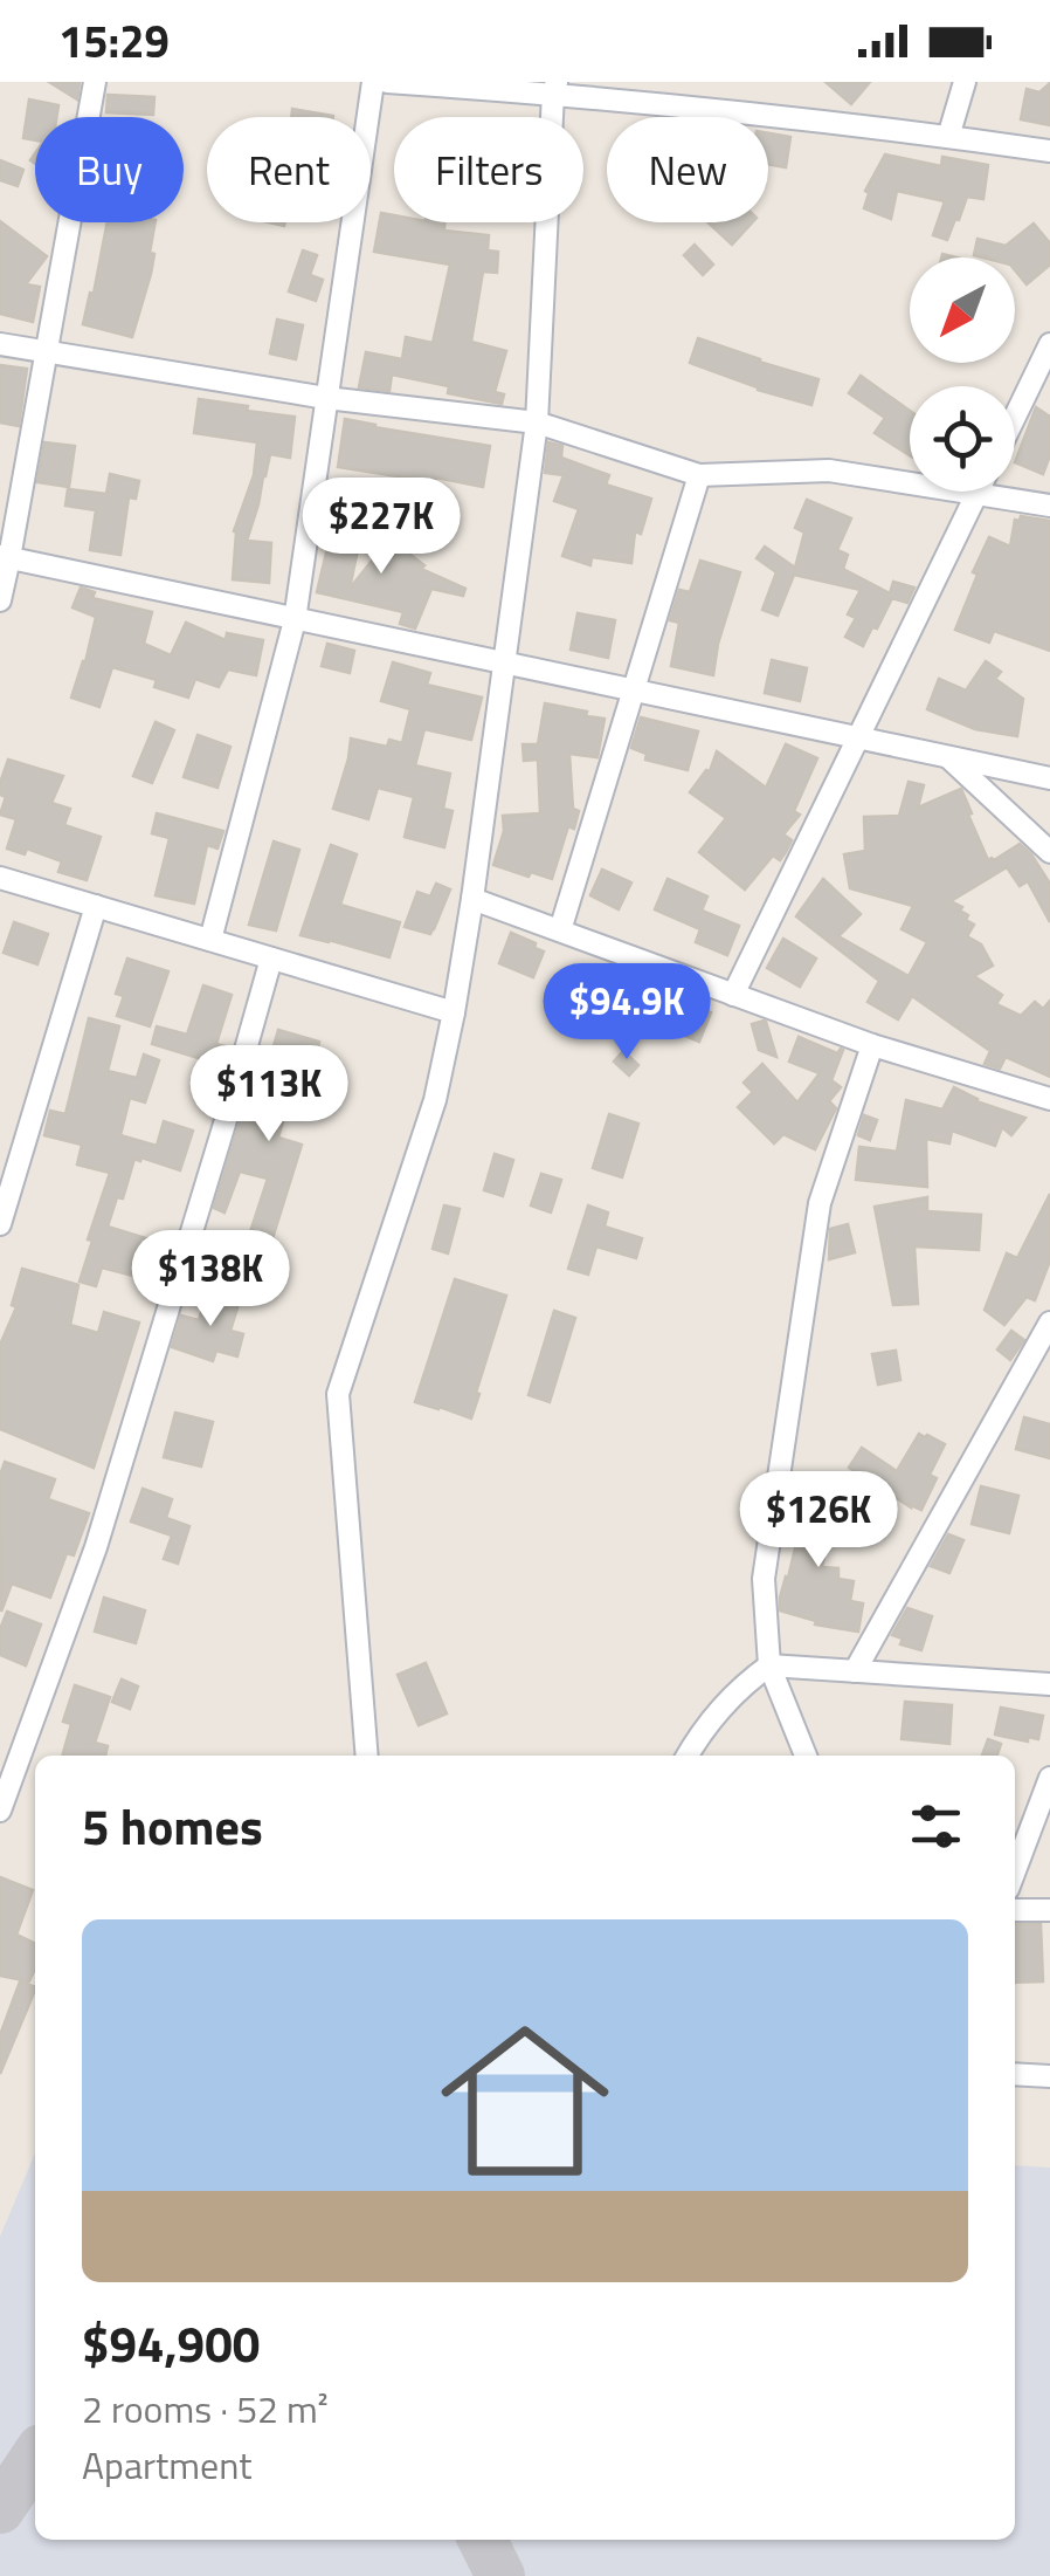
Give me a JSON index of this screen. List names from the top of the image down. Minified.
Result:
{"north":"bottom left","page":{"status":"15:29","chip":["Buy","Rent","Filters","New"],"price":["$227K","$94.9K","$113K","$138K","$126K"],"heading":"5 homes","list":[{"name":"$94,900","note":"2 rooms · 52 m² · Apartment"}]}}
